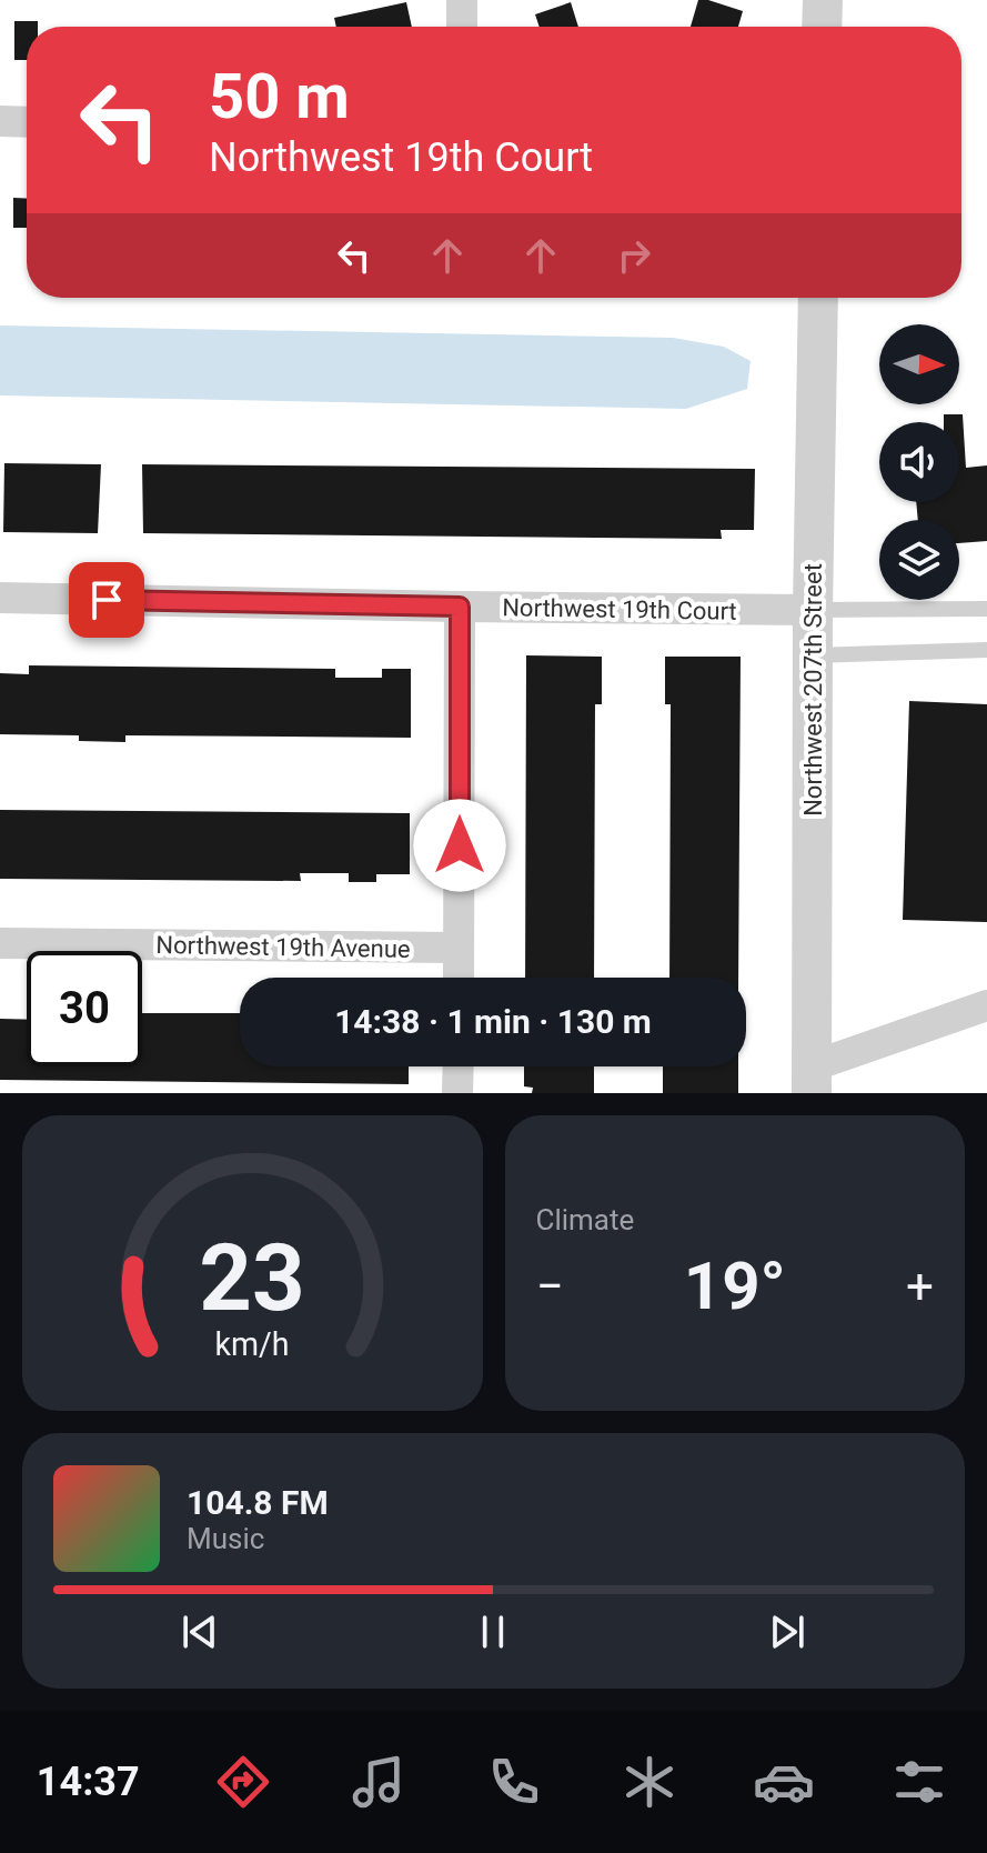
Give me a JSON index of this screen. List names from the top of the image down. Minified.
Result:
{"streets":{"street":["Northwest 19th Court","Northwest 207th Street","Northwest 19th Avenue"]},"crossings":[["Northwest 19th Court","Northwest 207th Street"]],"north":"right","page":{"turn":["50 m","Northwest 19th Court"],"limit":"30","trip":"14:38 · 1 min · 130 m","tile":"Climate","heat":["−","19°","+"],"song":["104.8 FM","Music"],"tabs":"14:37","gauge":["23","km/h"]}}
